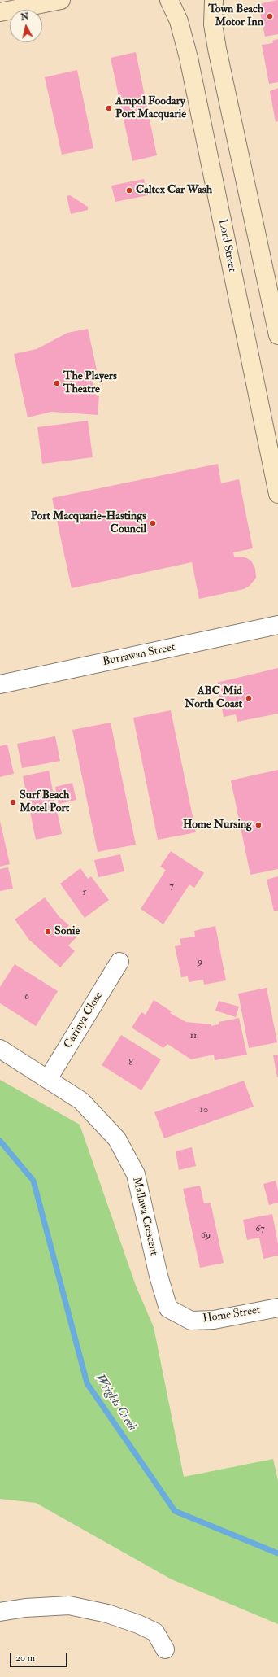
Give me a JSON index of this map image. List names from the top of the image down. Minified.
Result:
{"streets":{"main road":["Lord Street"],"street":["Burrawan Street","Carinya Close","Mallawa Crescent","Home Street"]},"crossings":[["Carinya Close","Mallawa Crescent"],["Mallawa Crescent","Home Street"]],"water":["Wrights Creek"],"places":["Town Beach Motor Inn","Ampol Foodary Port Macquarie","Caltex Car Wash","The Players Theatre","Port Macquarie-Hastings Council","ABC Mid North Coast","Surf Beach Motel Port","Home Nursing","Sonie"],"house_numbers":["7","5","9","6","11","8","10","67","69"],"scale_bar":"20 m","north":"top"}
